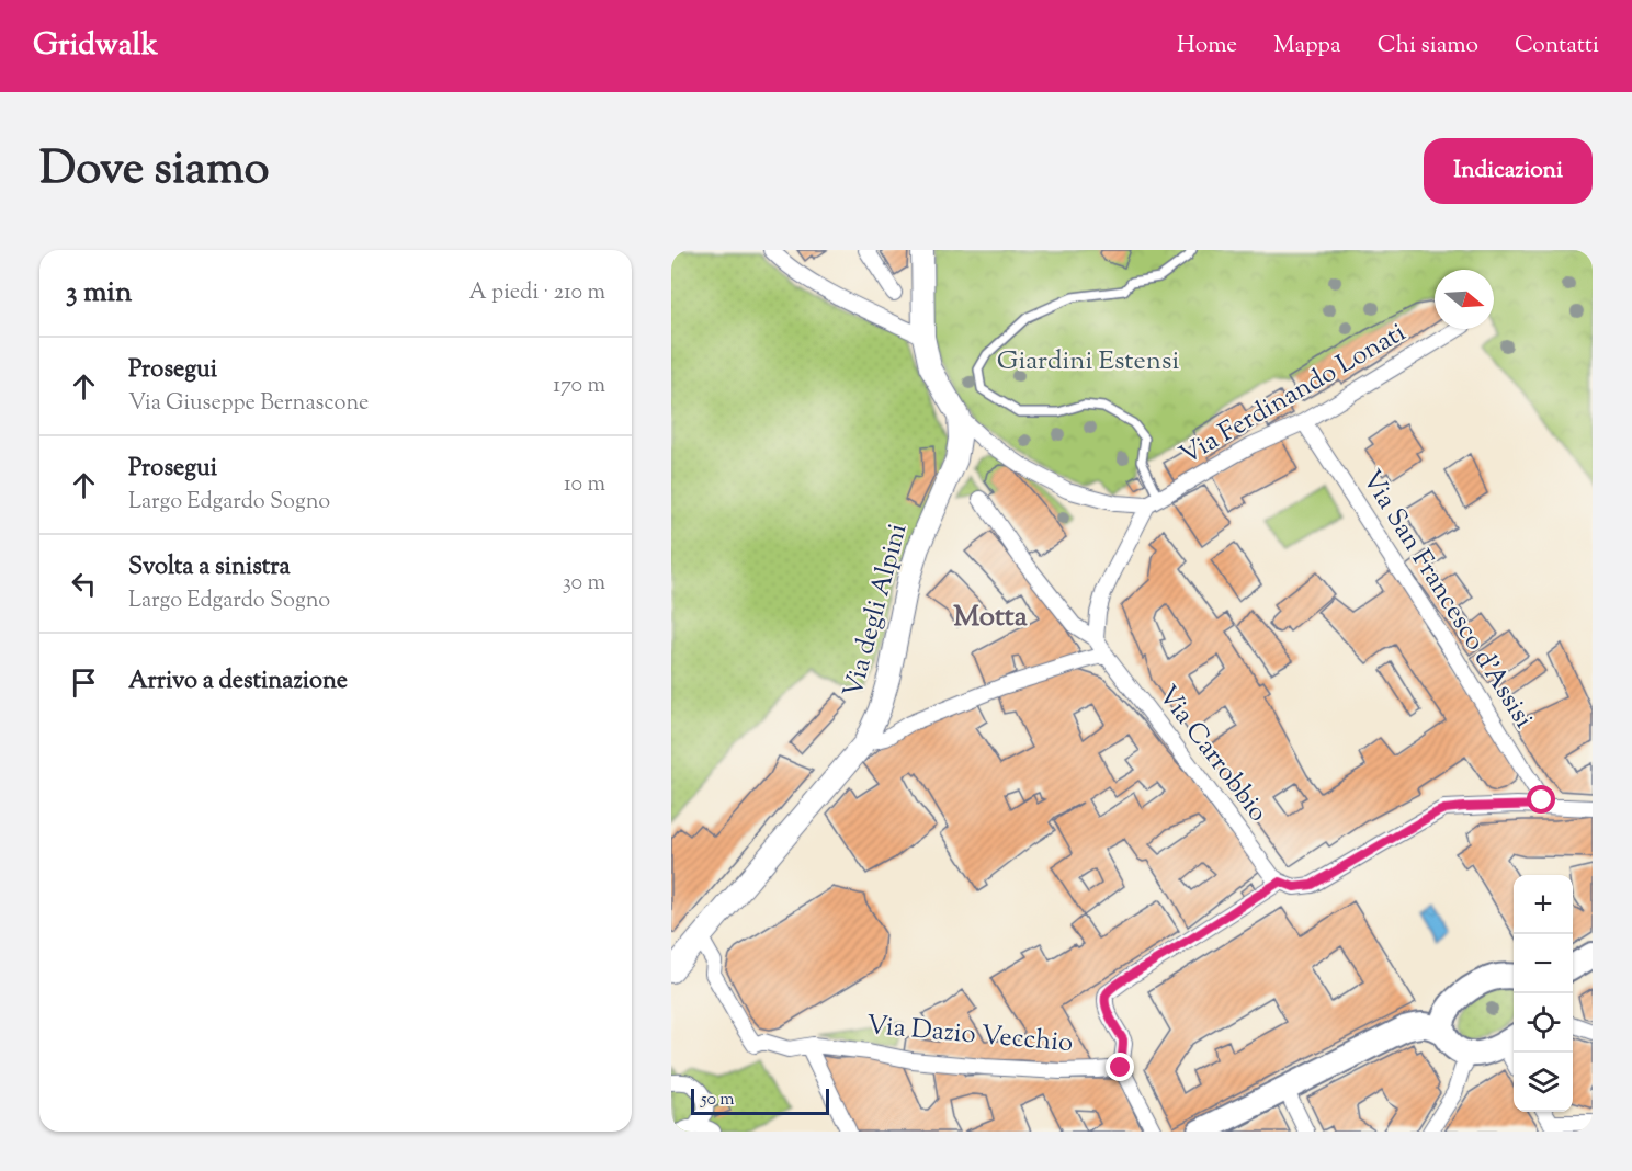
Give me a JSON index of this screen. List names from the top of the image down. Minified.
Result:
{"streets":{"main road":["Via degli Alpini"],"street":["Via Ferdinando Lonati","Via San Francesco d'Assisi","Via Carrobbio","Via Dazio Vecchio"]},"crossings":[["Via Ferdinando Lonati","Via San Francesco d'Assisi"],["Via degli Alpini","Via Dazio Vecchio"]],"districts":["Motta"],"parks":["Giardini Estensi"],"scale_bar":"50 m","north":"right","page":{"header":"Gridwalk","nav":["Home","Mappa","Chi siamo","Contatti"],"title":"Dove siamo","buttons":"Indicazioni","heading":["3 min","A piedi · 210 m"],"list":[["Prosegui","Via Giuseppe Bernascone","170 m"],["Prosegui","Largo Edgardo Sogno","10 m"],["Svolta a sinistra","Largo Edgardo Sogno","30 m"],"Arrivo a destinazione"],"map_buttons":["+","−"],"scale":"50 m"}}
